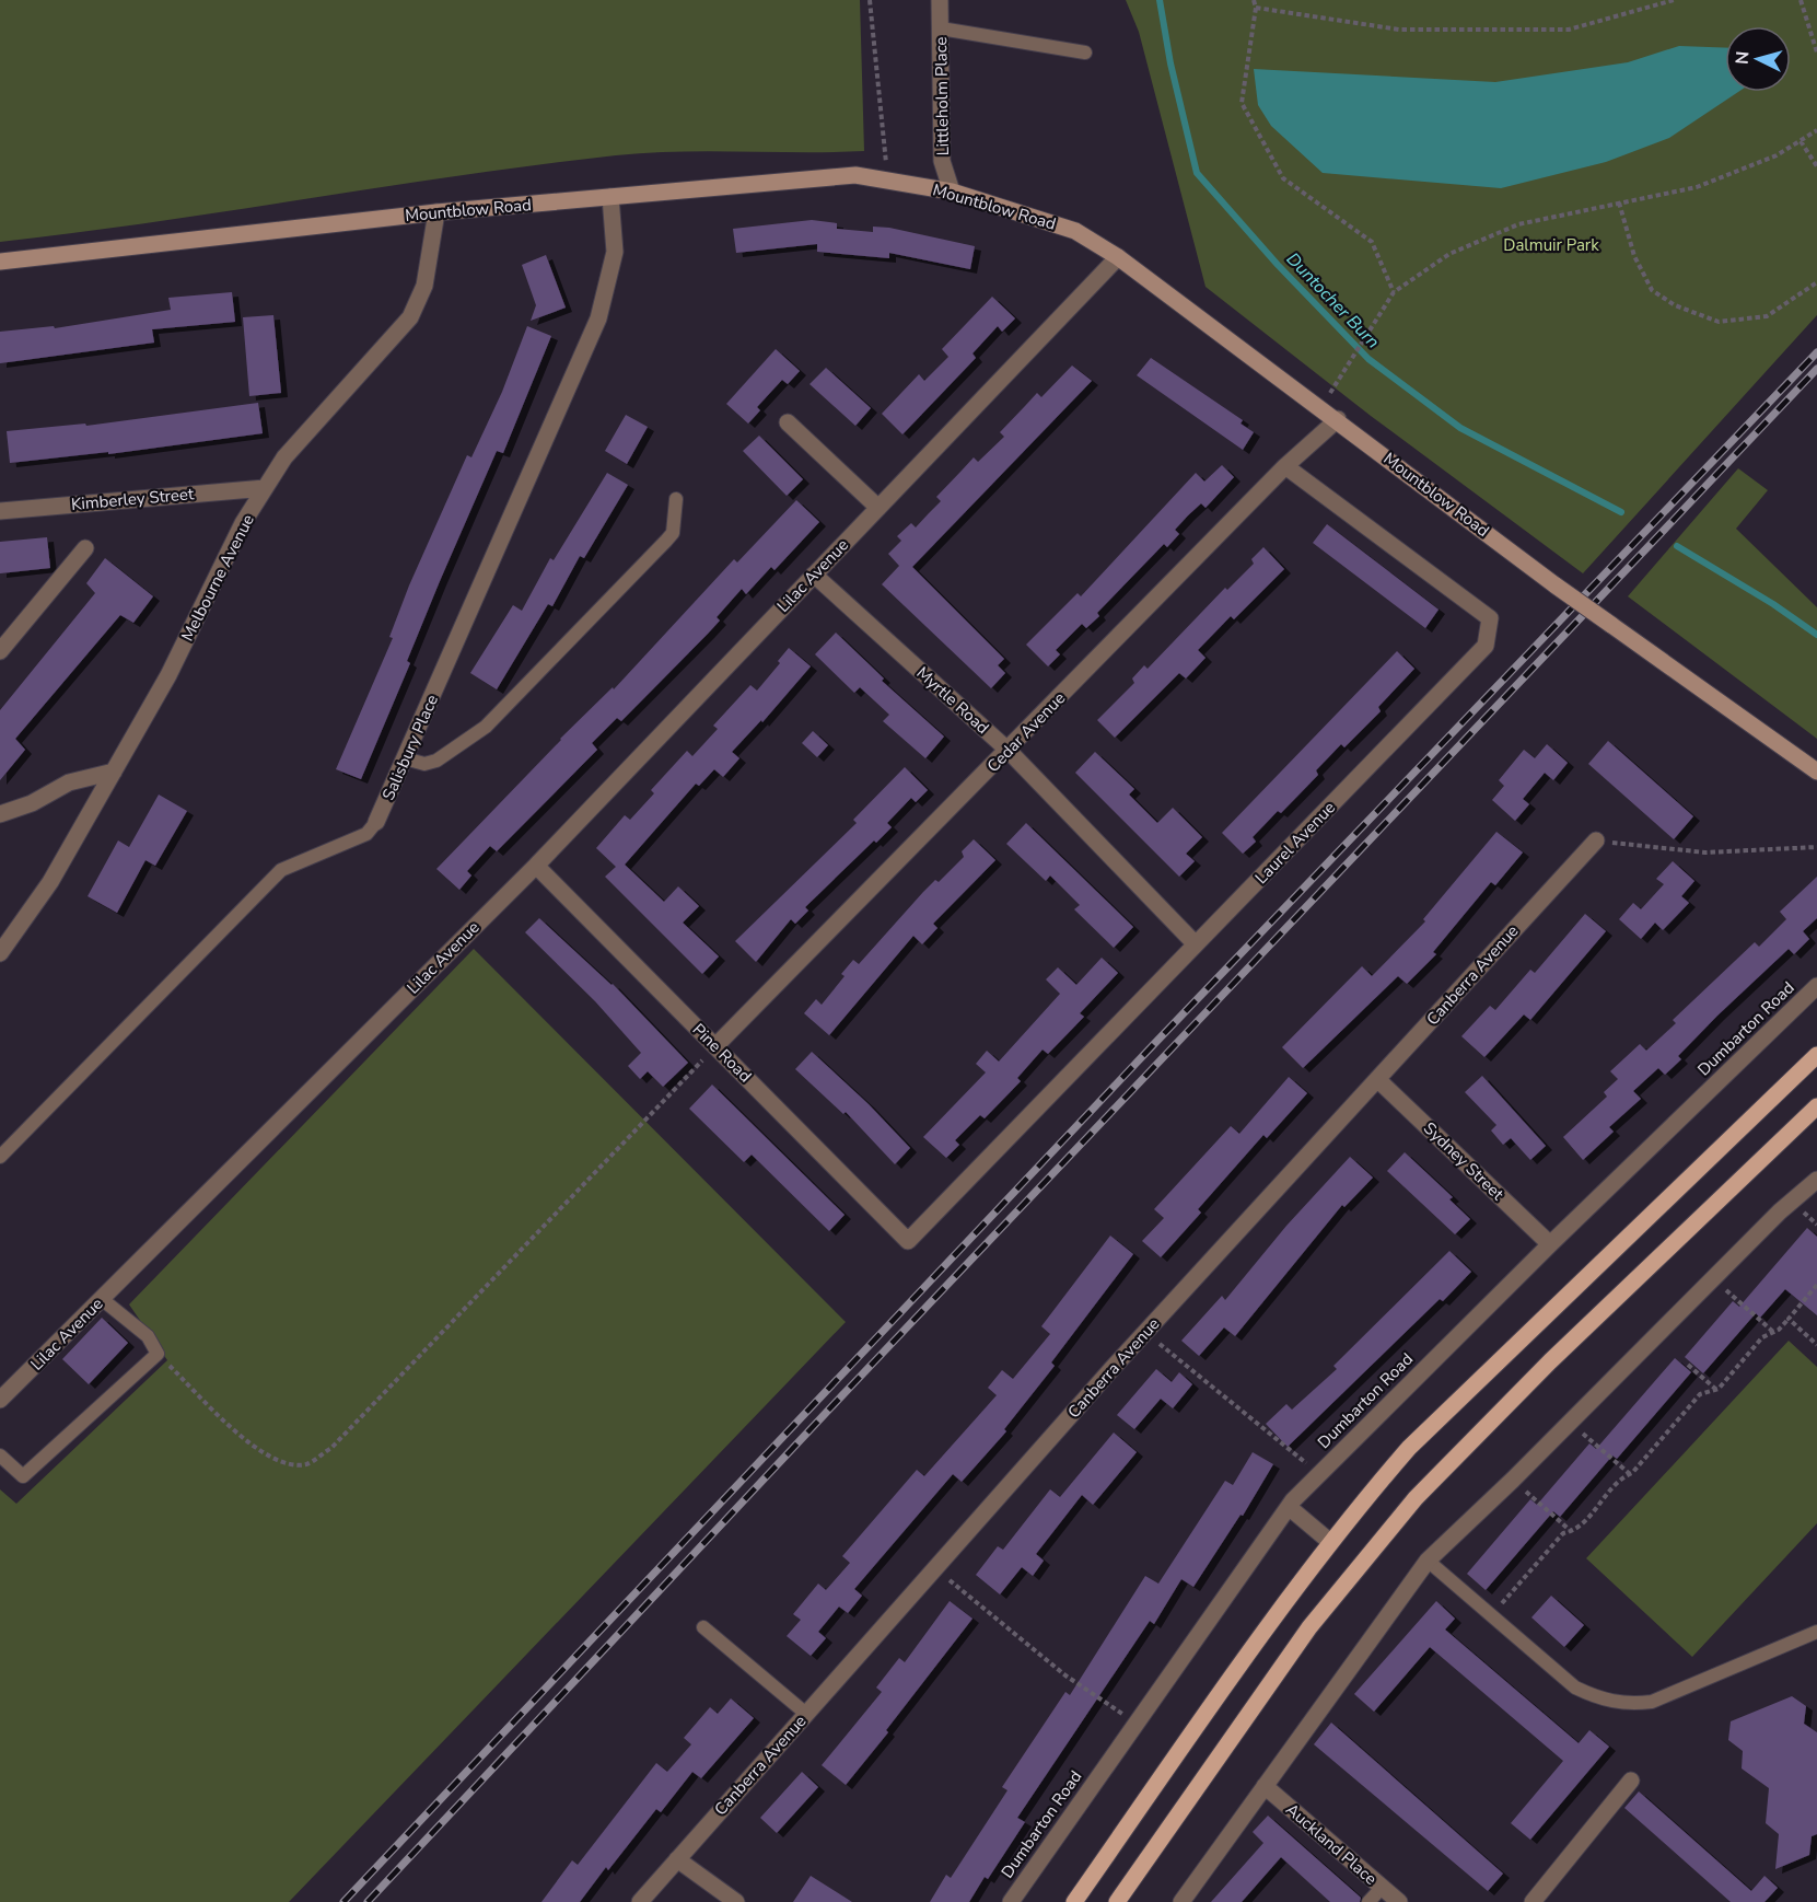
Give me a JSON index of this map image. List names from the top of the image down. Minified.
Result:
{"streets":{"street":["Littleholm Place","Mountblow Road","Kimberley Street","Lilac Avenue","Melbourne Avenue","Myrtle Road","Cedar Avenue","Salisbury Place","Laurel Avenue","Canberra Avenue","Dumbarton Road","Pine Road","Sydney Street","Auckland Place"]},"crossings":[["Littleholm Place","Mountblow Road"],["Mountblow Road","Lilac Avenue"],["Mountblow Road","Melbourne Avenue"],["Mountblow Road","Cedar Avenue"],["Mountblow Road","Salisbury Place"],["Kimberley Street","Melbourne Avenue"],["Lilac Avenue","Myrtle Road"],["Lilac Avenue","Pine Road"],["Myrtle Road","Cedar Avenue"],["Myrtle Road","Laurel Avenue"],["Cedar Avenue","Laurel Avenue"],["Cedar Avenue","Pine Road"],["Laurel Avenue","Pine Road"],["Canberra Avenue","Sydney Street"],["Dumbarton Road","Sydney Street"]],"water":["Duntocher Burn"],"parks":["Dalmuir Park"],"north":"left"}
